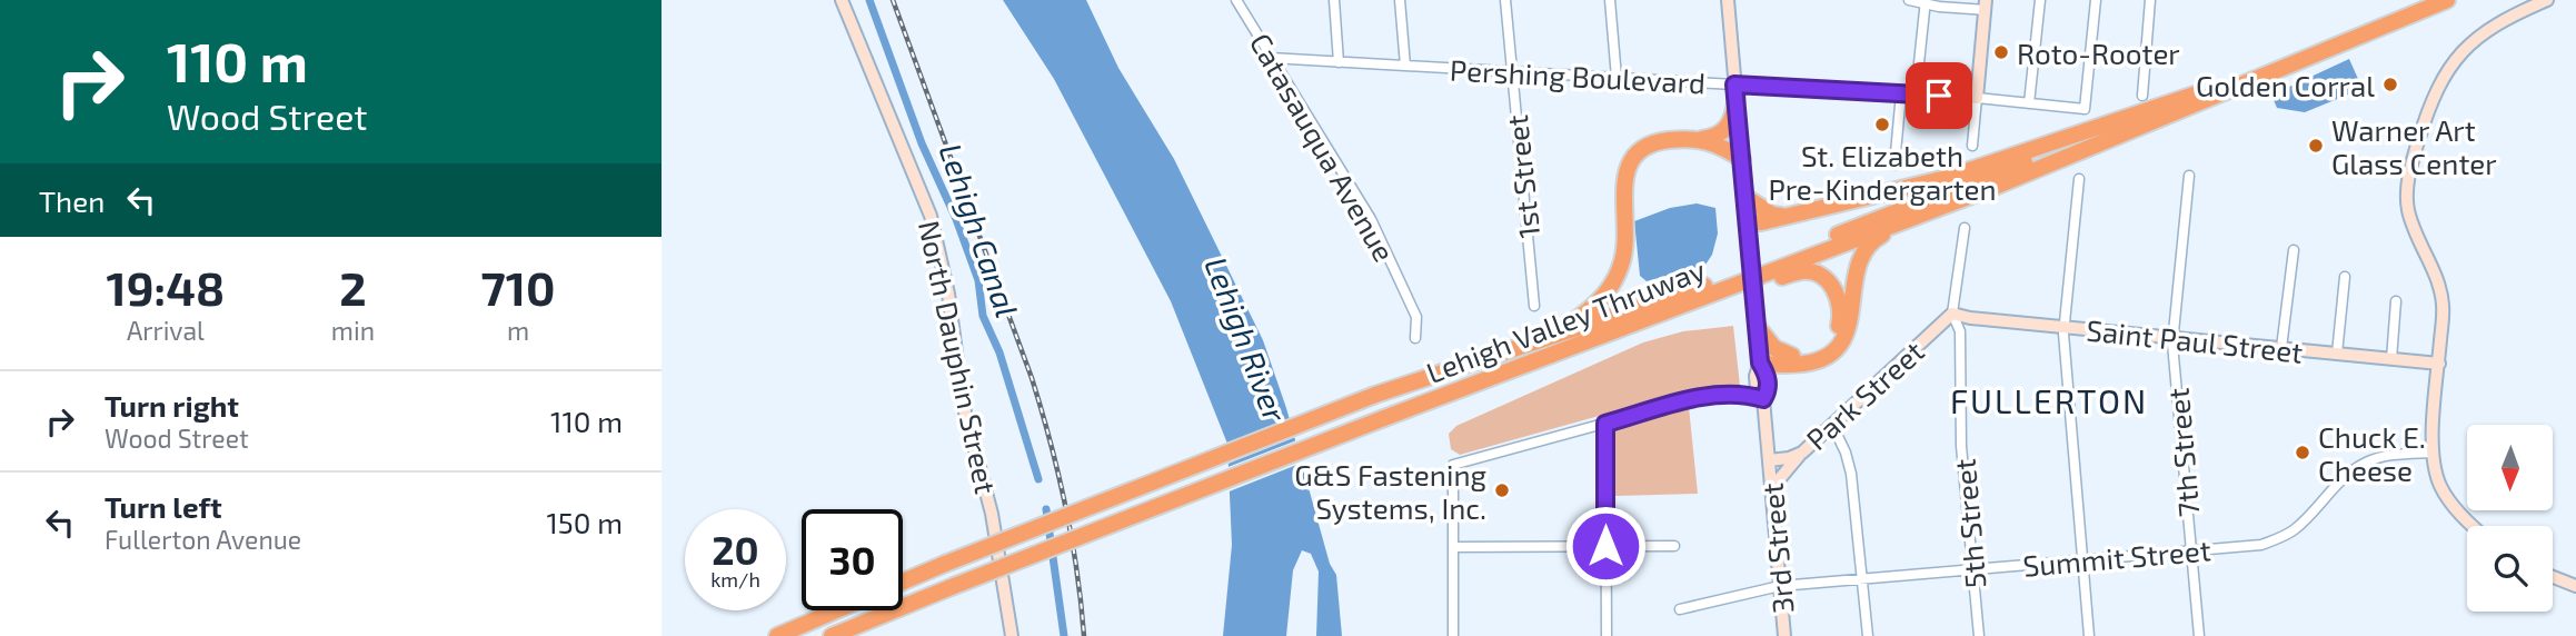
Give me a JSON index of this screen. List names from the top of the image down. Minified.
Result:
{"streets":{"highway":["Lehigh Valley Thruway"],"street":["Pershing Boulevard","Catasauqua Avenue","1st Street","Saint Paul Street","North Dauphin Street","Park Street","7th Street","5th Street","3rd Street","Summit Street"]},"crossings":[["Pershing Boulevard","Catasauqua Avenue"],["Pershing Boulevard","1st Street"],["Pershing Boulevard","3rd Street"],["Saint Paul Street","Park Street"],["Saint Paul Street","7th Street"],["Saint Paul Street","5th Street"],["Park Street","5th Street"],["Park Street","3rd Street"],["7th Street","Summit Street"],["5th Street","Summit Street"],["3rd Street","Summit Street"]],"districts":["FULLERTON"],"water":["Lehigh Canal","Lehigh River"],"places":["Roto-Rooter","Golden Corral","St. Elizabeth Pre-Kindergarten","Warner Art Glass Center","Chuck E. Cheese","G&S Fastening Systems, Inc."],"north":"bottom","page":{"turn":["110 m","Wood Street"],"then":"Then","eta":["19:48","Arrival","2","min","710","m"],"list":[{"name":"Turn right","note":"Wood Street","value":"110 m"},{"name":"Turn left","note":"Fullerton Avenue","value":"150 m"}],"speed":"20 km/h","limit":"30"}}
